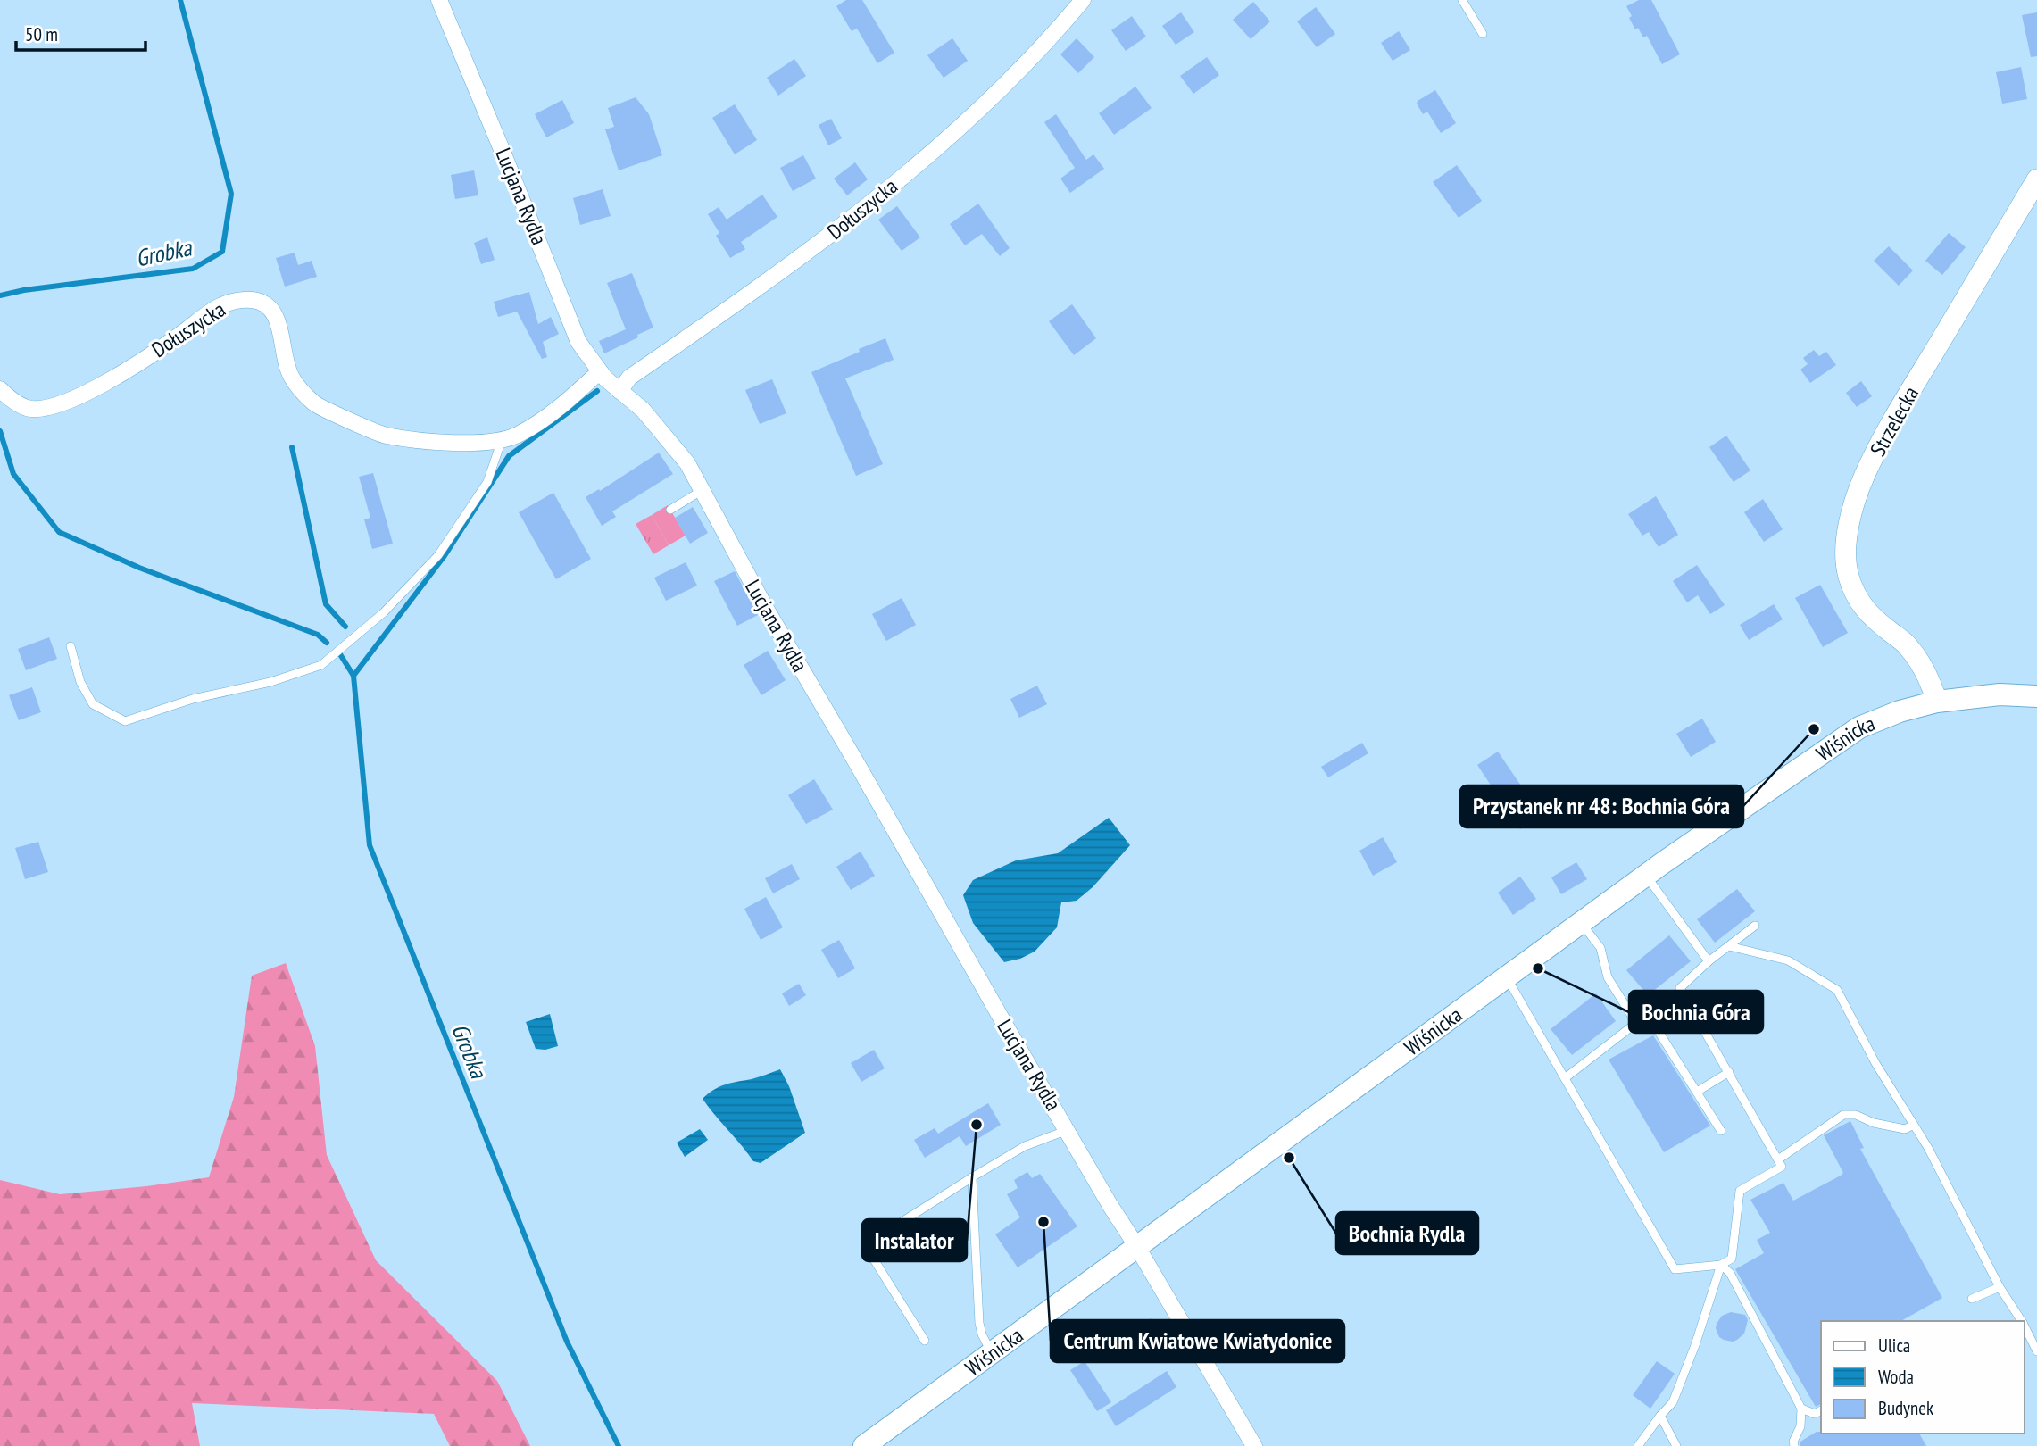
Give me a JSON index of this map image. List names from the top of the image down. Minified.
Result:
{"streets":{"main road":["Wiśnicka"],"street":["Lucjana Rydla","Dołuszycka","Strzelecka"]},"crossings":[["Lucjana Rydla","Dołuszycka"],["Lucjana Rydla","Wiśnicka"],["Strzelecka","Wiśnicka"]],"water":["Grobka"],"places":["Przystanek nr 48: Bochnia Góra","Bochnia Góra","Instalator","Bochnia Rydla","Centrum Kwiatowe Kwiatydonice"],"legend":["Ulica","Woda","Budynek"],"scale_bar":"50 m"}
